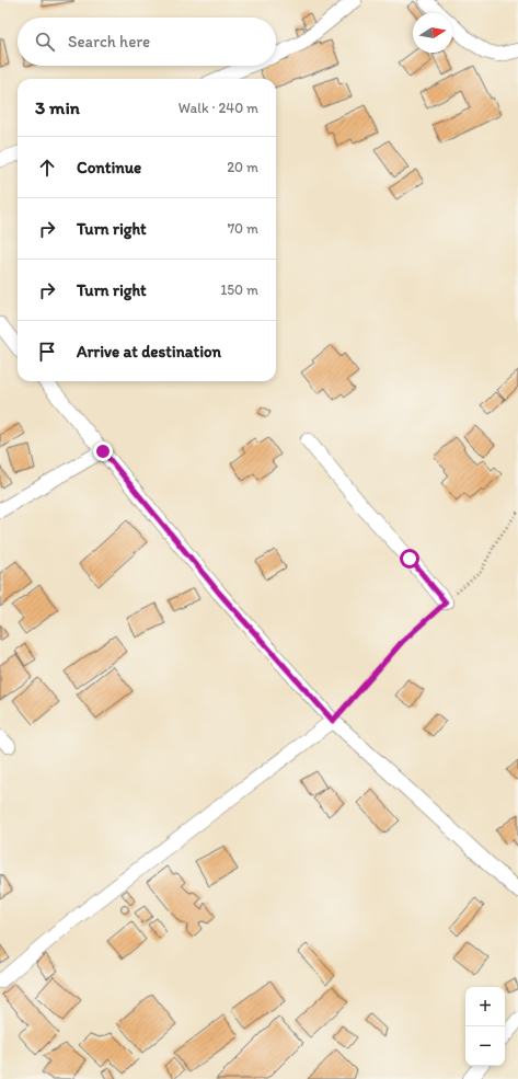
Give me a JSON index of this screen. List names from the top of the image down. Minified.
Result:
{"north":"right","page":{"search":"Search here","heading":["3 min","Walk · 240 m"],"list":[["Continue","20 m"],["Turn right","70 m"],["Turn right","150 m"],"Arrive at destination"],"map_buttons":["+","−"]}}
